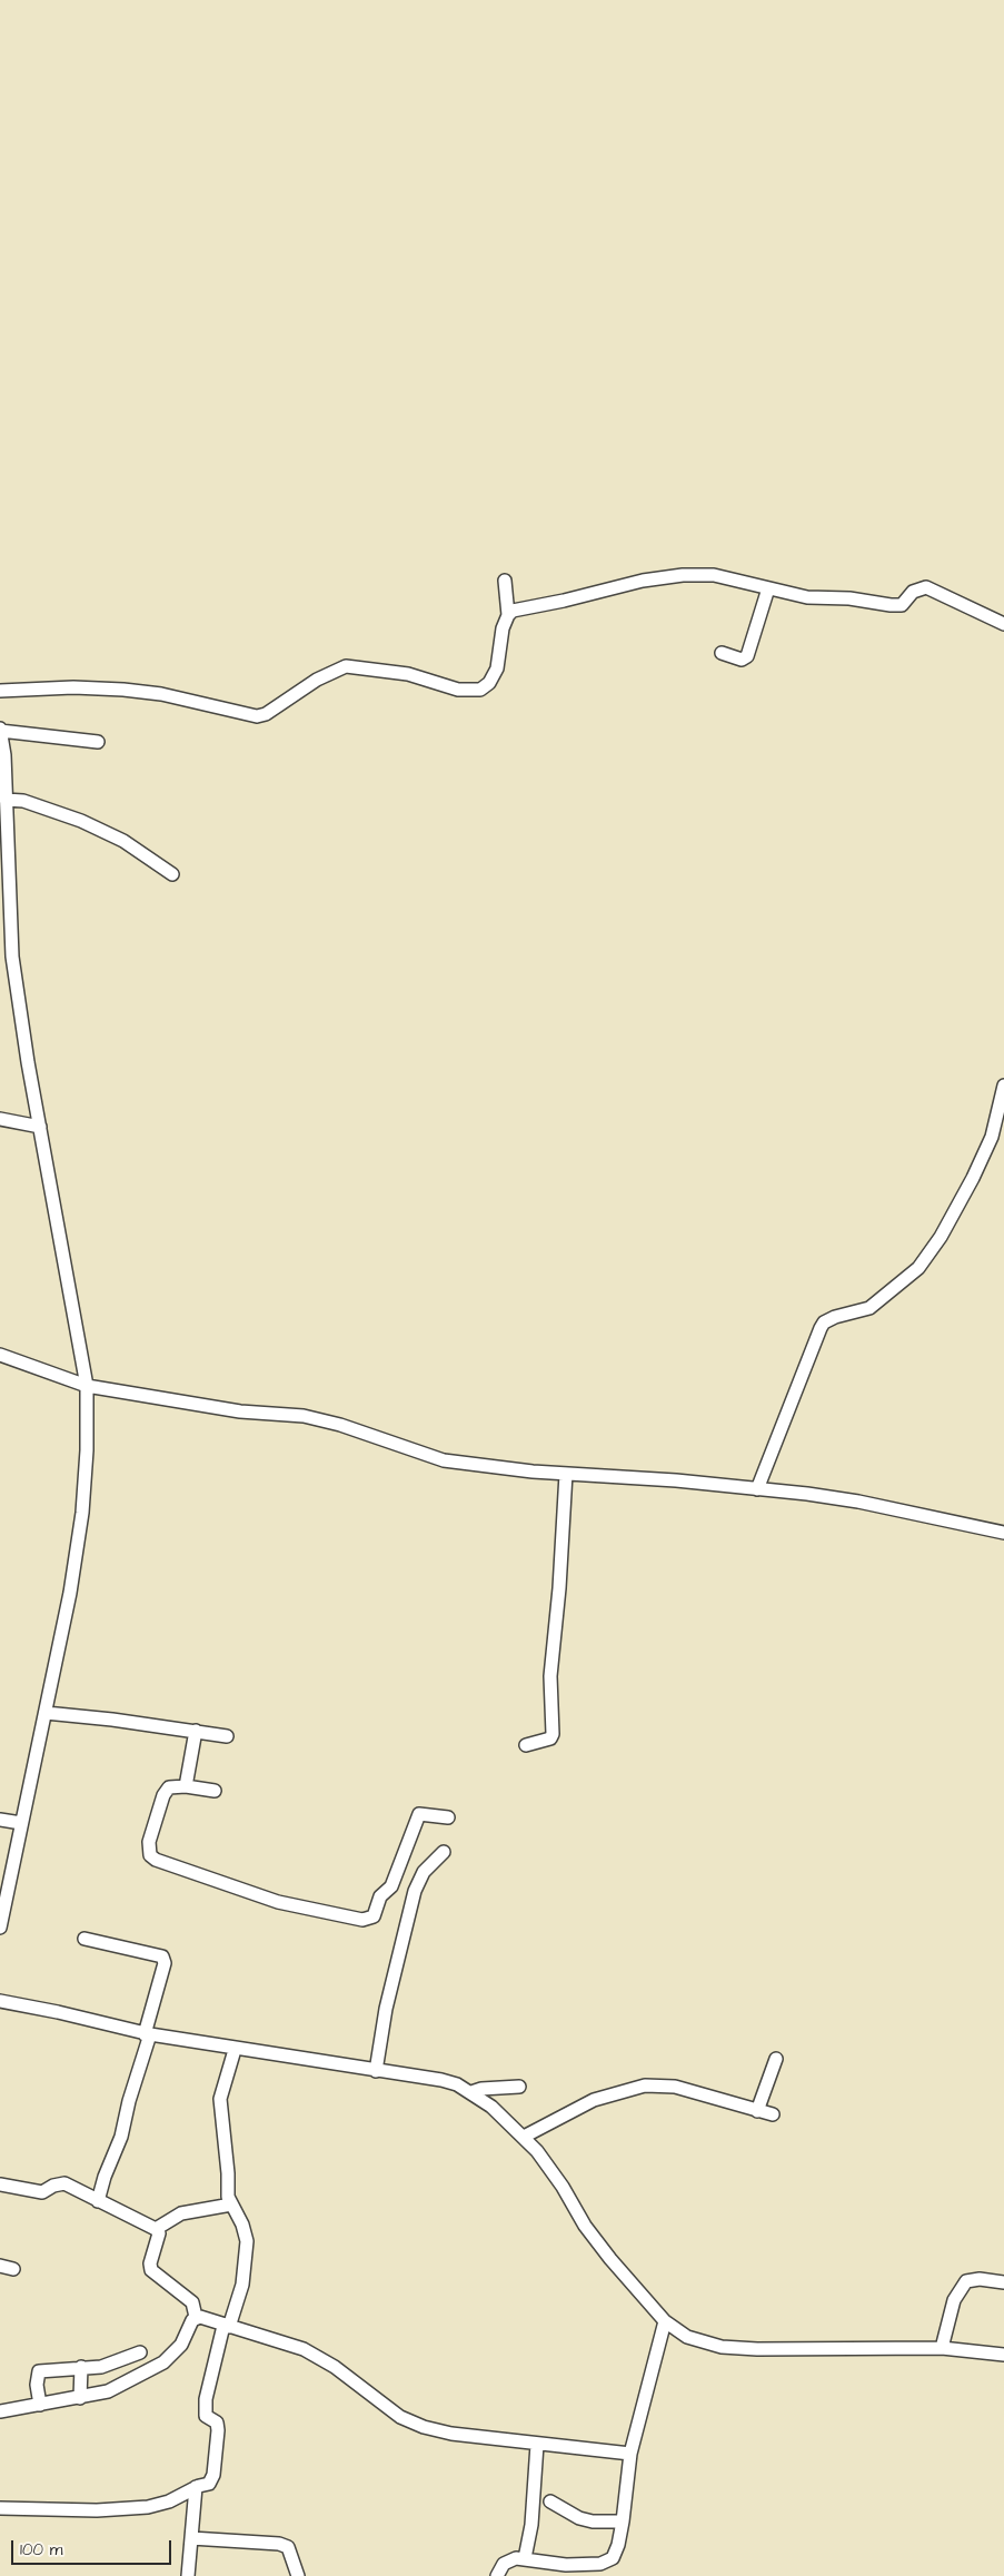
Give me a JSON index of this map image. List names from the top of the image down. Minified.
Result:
{"scale_bar":"100 m"}
